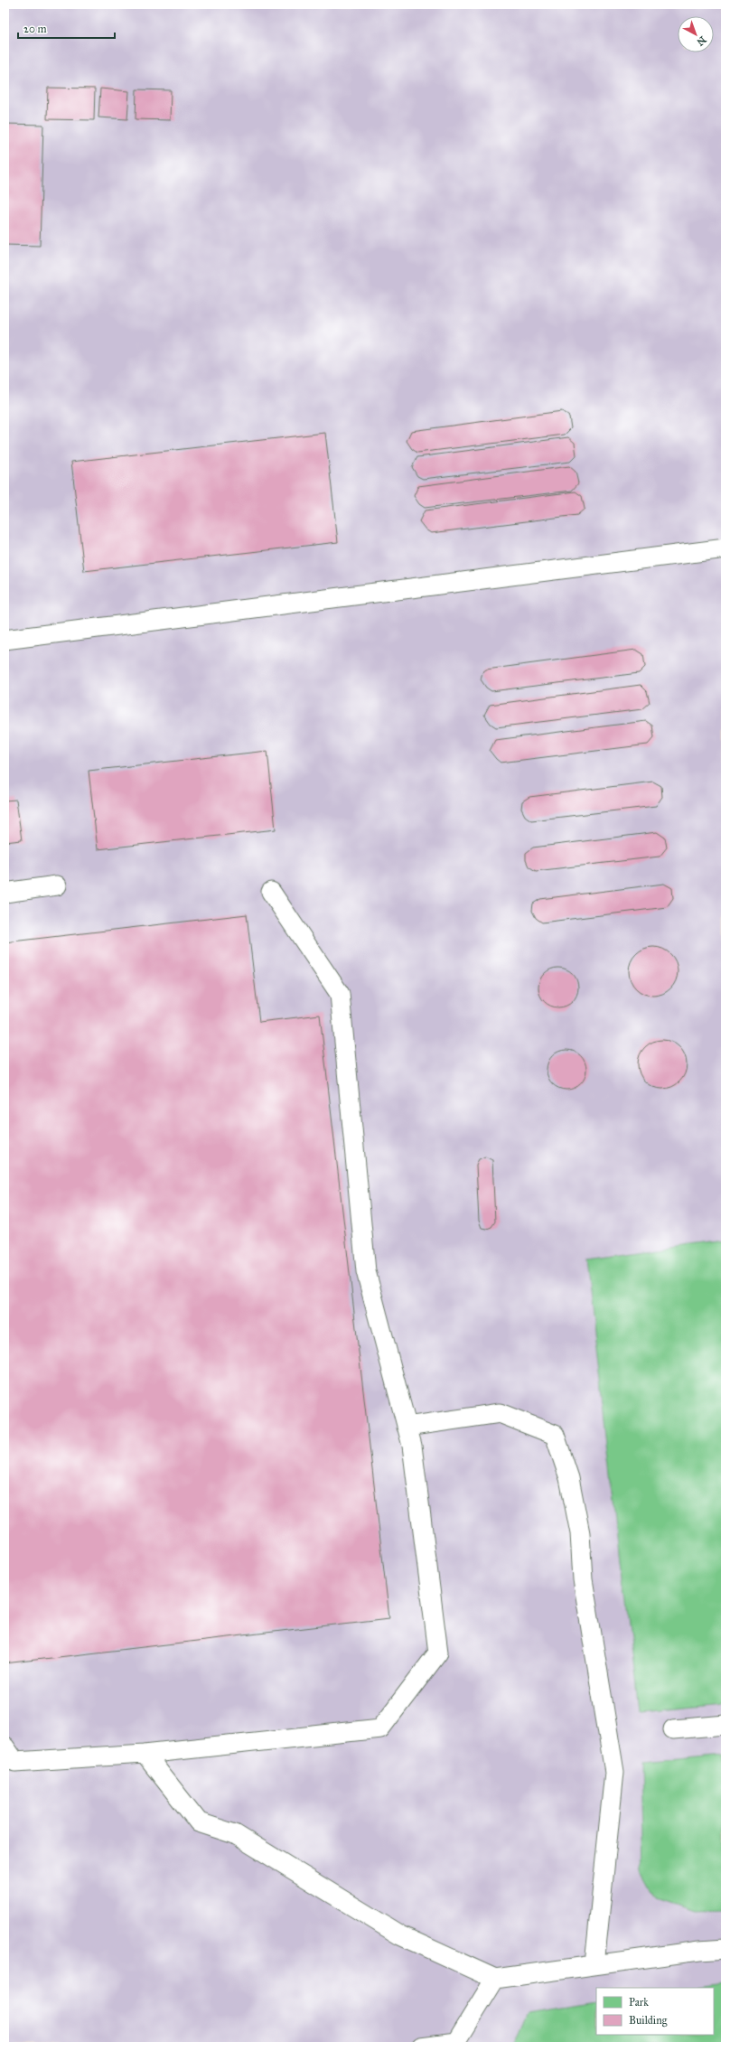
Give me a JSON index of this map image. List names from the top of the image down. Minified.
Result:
{"legend":["Park","Building"],"scale_bar":"20 m","north":"bottom right"}
